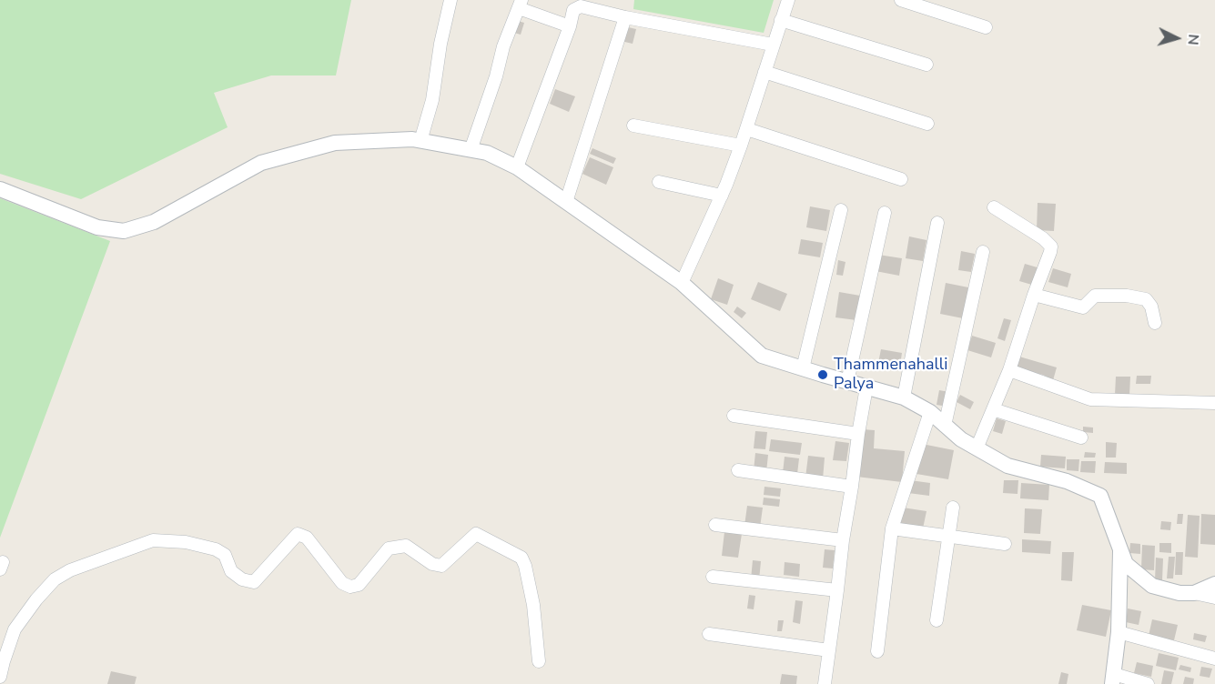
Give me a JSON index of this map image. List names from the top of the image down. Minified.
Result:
{"places":["Thammenahalli Palya"],"north":"right"}
